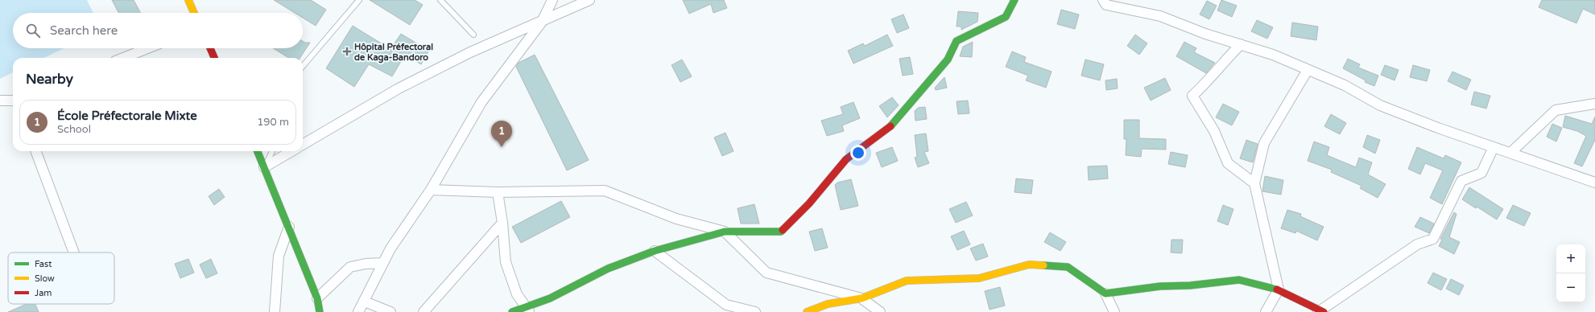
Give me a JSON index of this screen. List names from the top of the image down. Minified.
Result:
{"places":{"health":["Hôpital Préfectoral de Kaga-Bandoro"]},"legend":["Fast","Slow","Jam"],"page":{"search":"Search here","heading":"Nearby","list":[{"mark":"1","name":"École Préfectorale Mixte","note":"School","value":"190 m"}],"pins":"1","map_buttons":["+","−"]}}
